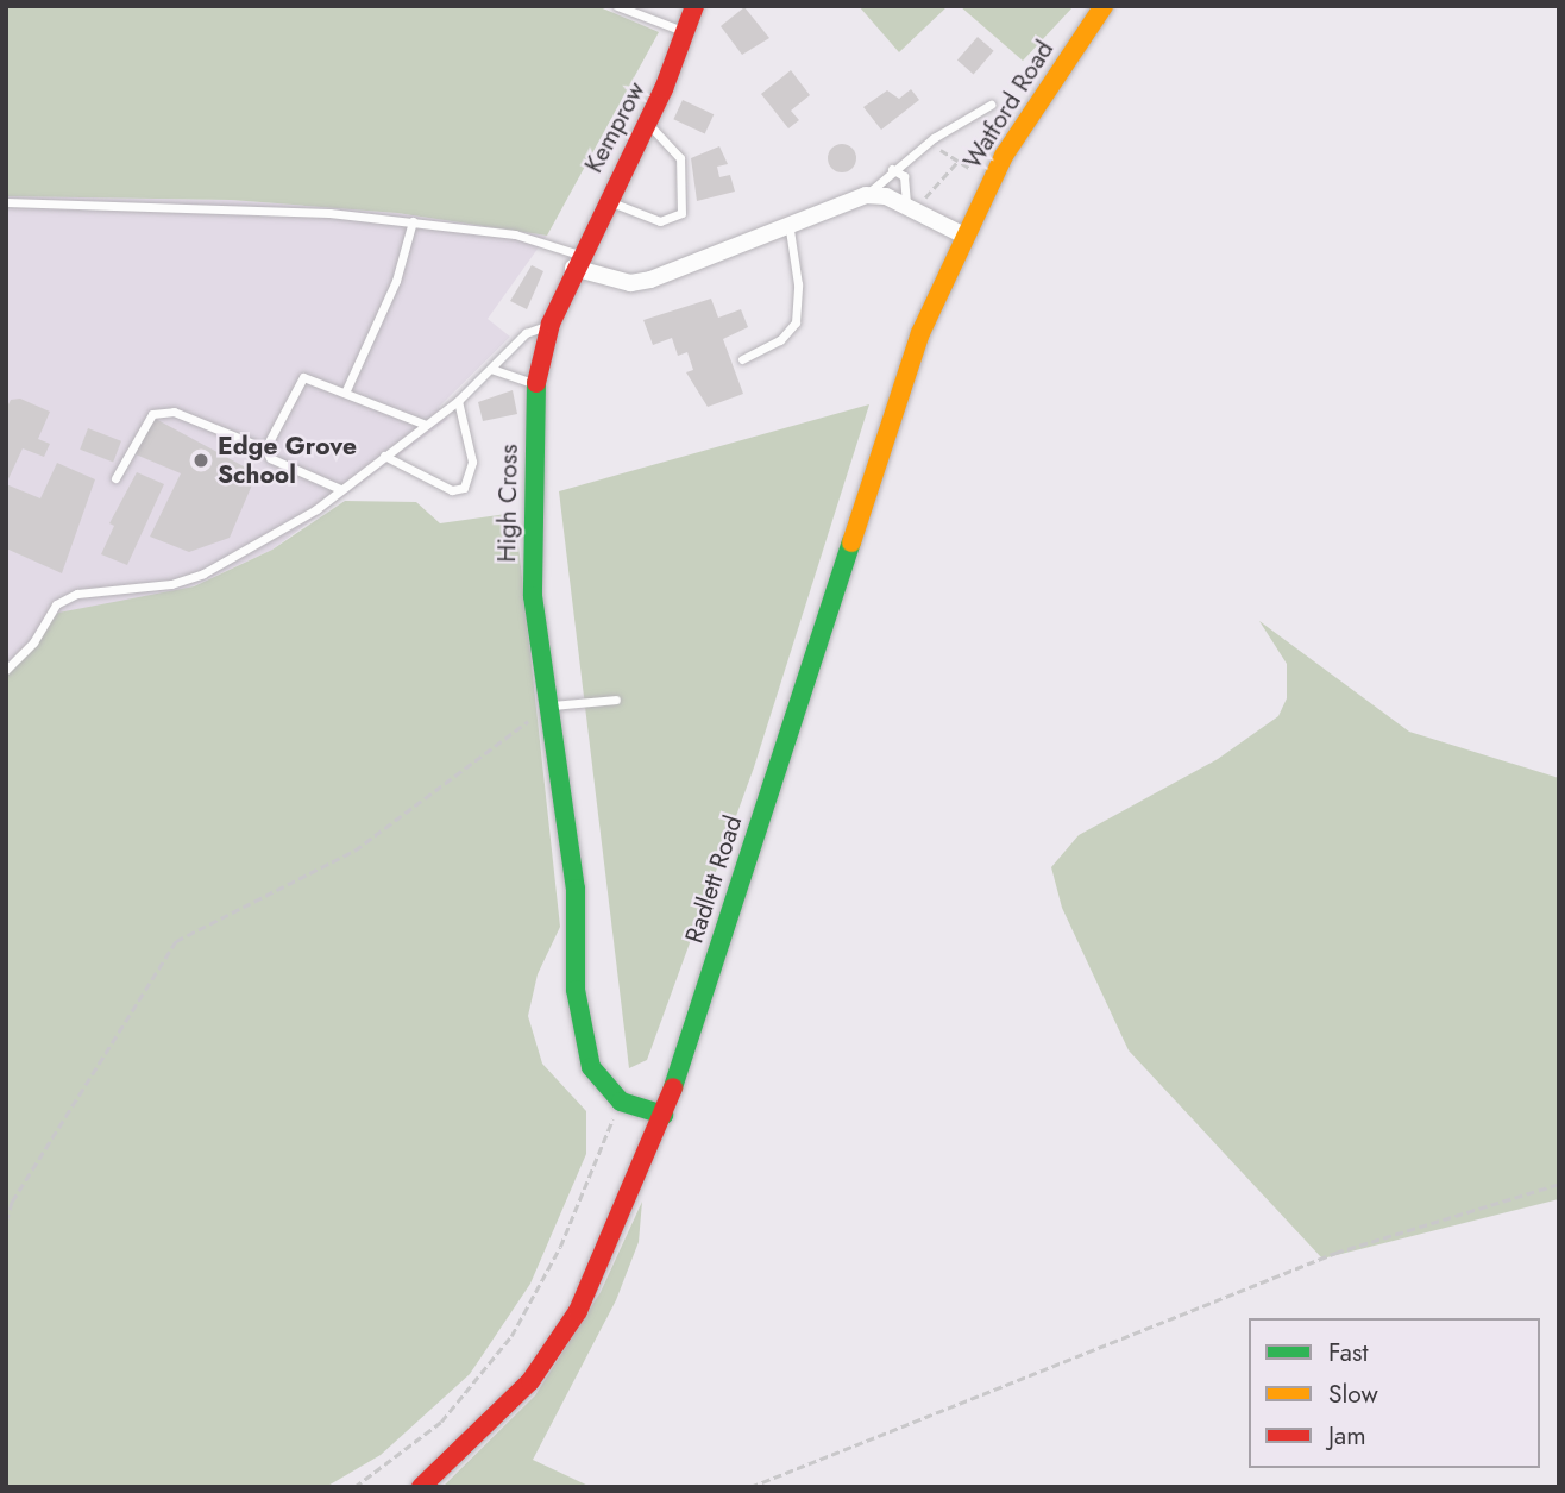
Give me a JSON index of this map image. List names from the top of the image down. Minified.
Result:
{"streets":{"main road":["Watford Road","Kemprow","High Cross","Radlett Road"]},"crossings":[["Watford Road","Radlett Road"],["Kemprow","High Cross"]],"places":["Edge Grove School"],"legend":["Fast","Slow","Jam"]}
